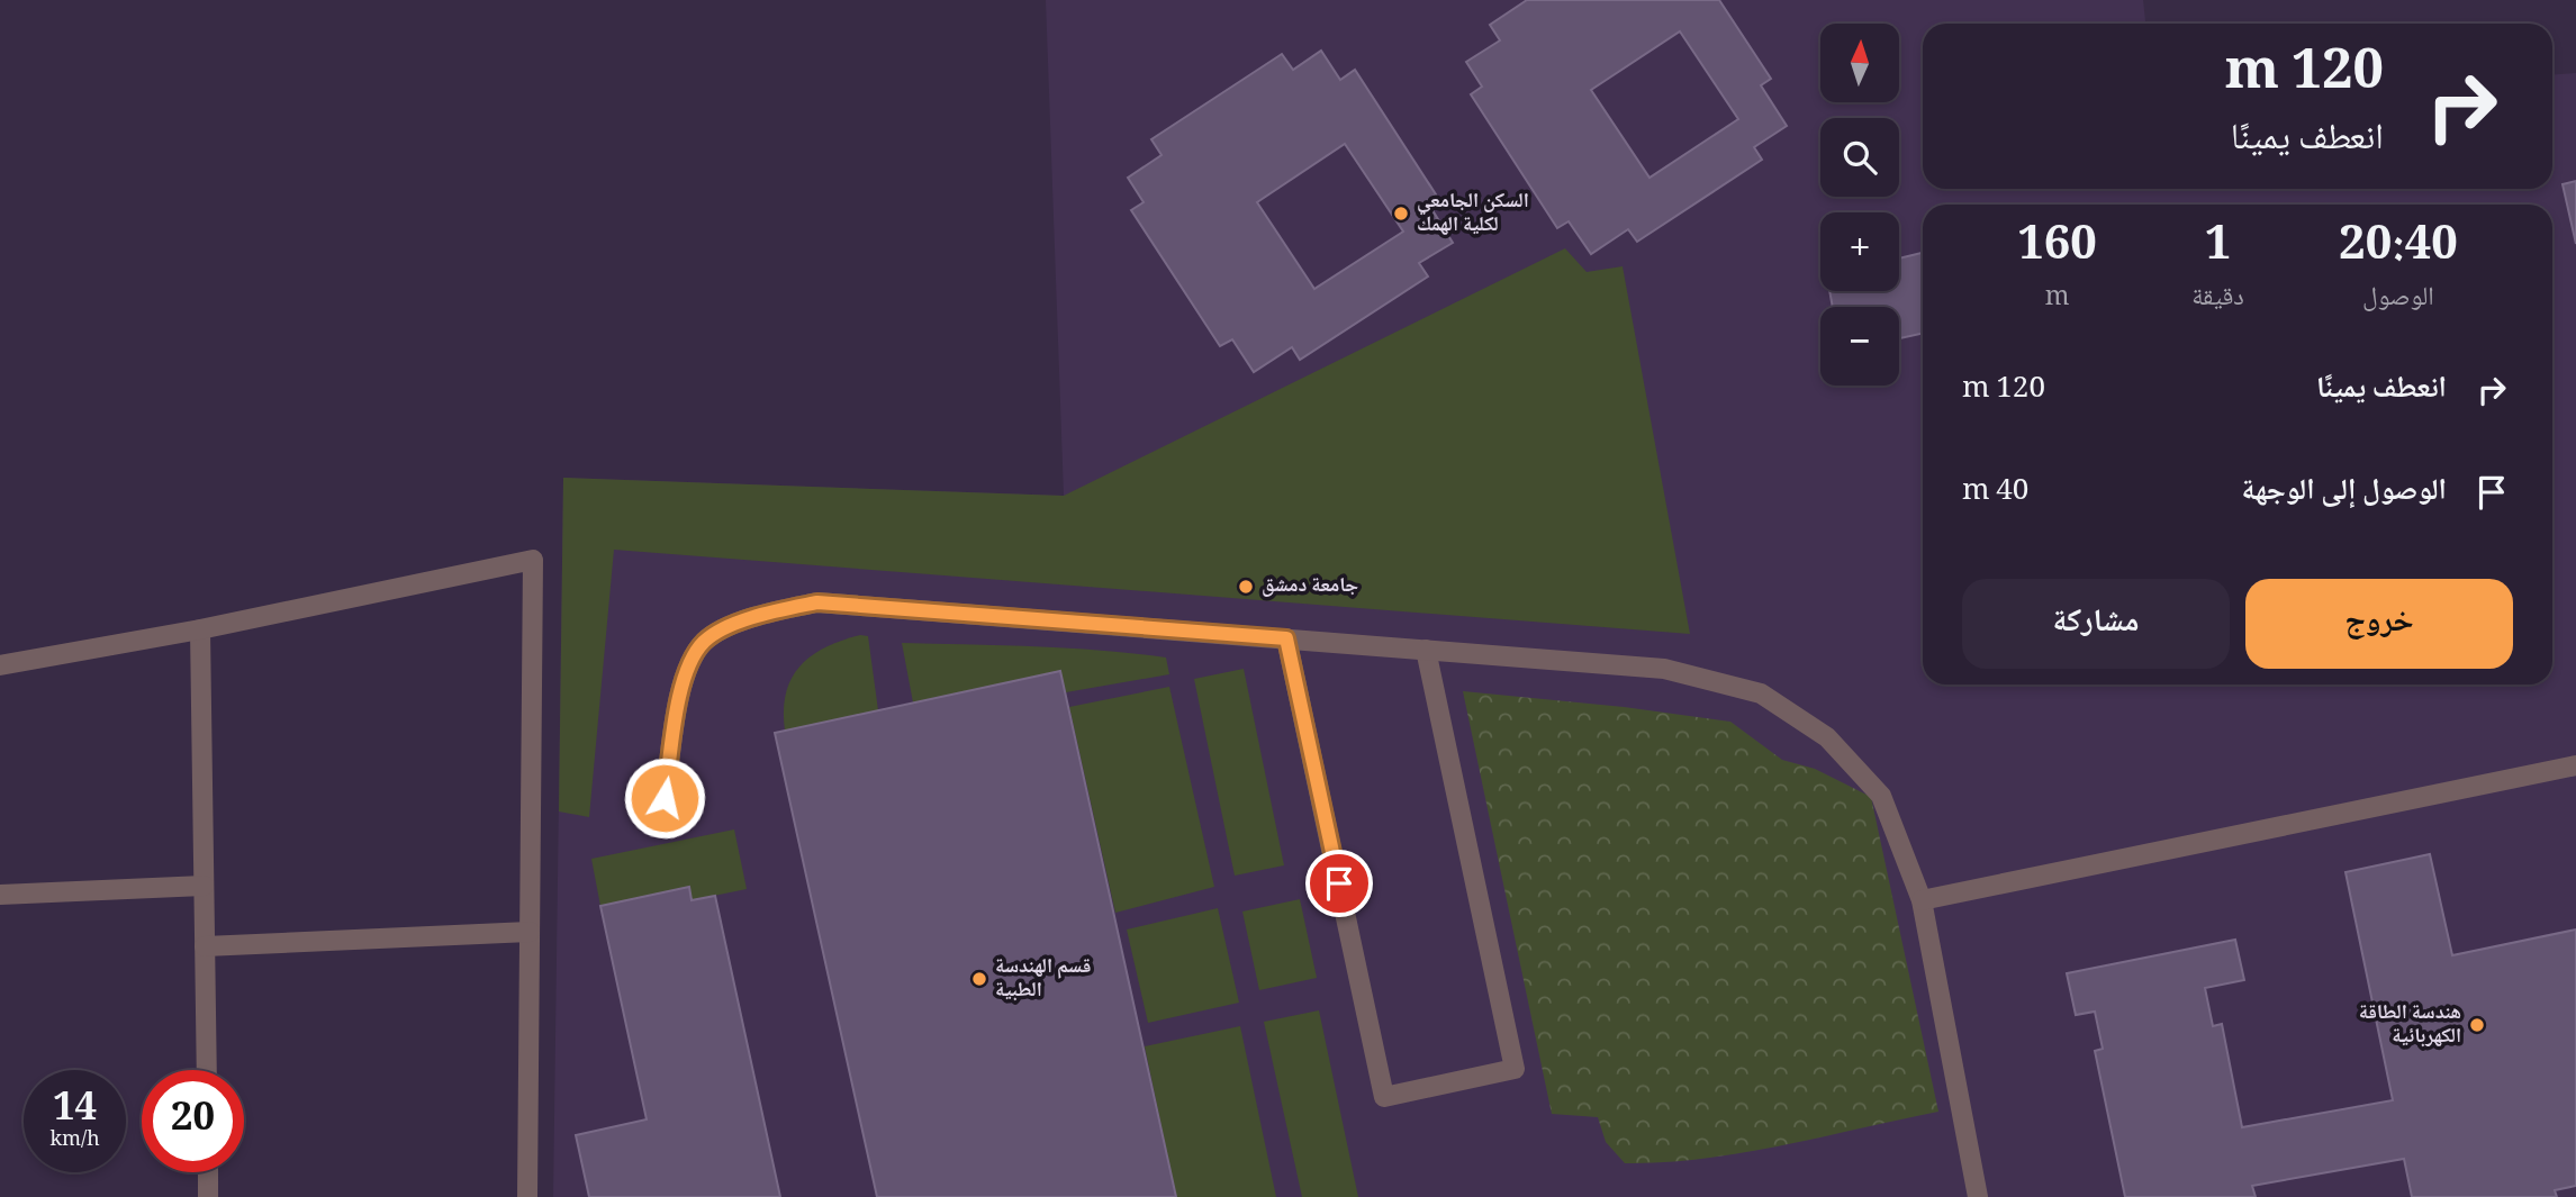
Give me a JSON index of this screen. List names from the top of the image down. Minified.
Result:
{"places":["السكن الجامعي لكلية الهمك","جامعة دمشق","قسم الهندسة الطبية","هندسة الطاقة الكهربائية"],"north":"top","page":{"map_buttons":["+","−"],"turn":["120 m","انعطف يمينًا"],"eta":["20:40","الوصول","1","دقيقة","160","m"],"list":[{"name":"انعطف يمينًا","value":"120 m"},{"name":"الوصول إلى الوجهة","value":"40 m"}],"buttons":["خروج","مشاركة"],"speed":"14 km/h","limit":"20"}}
